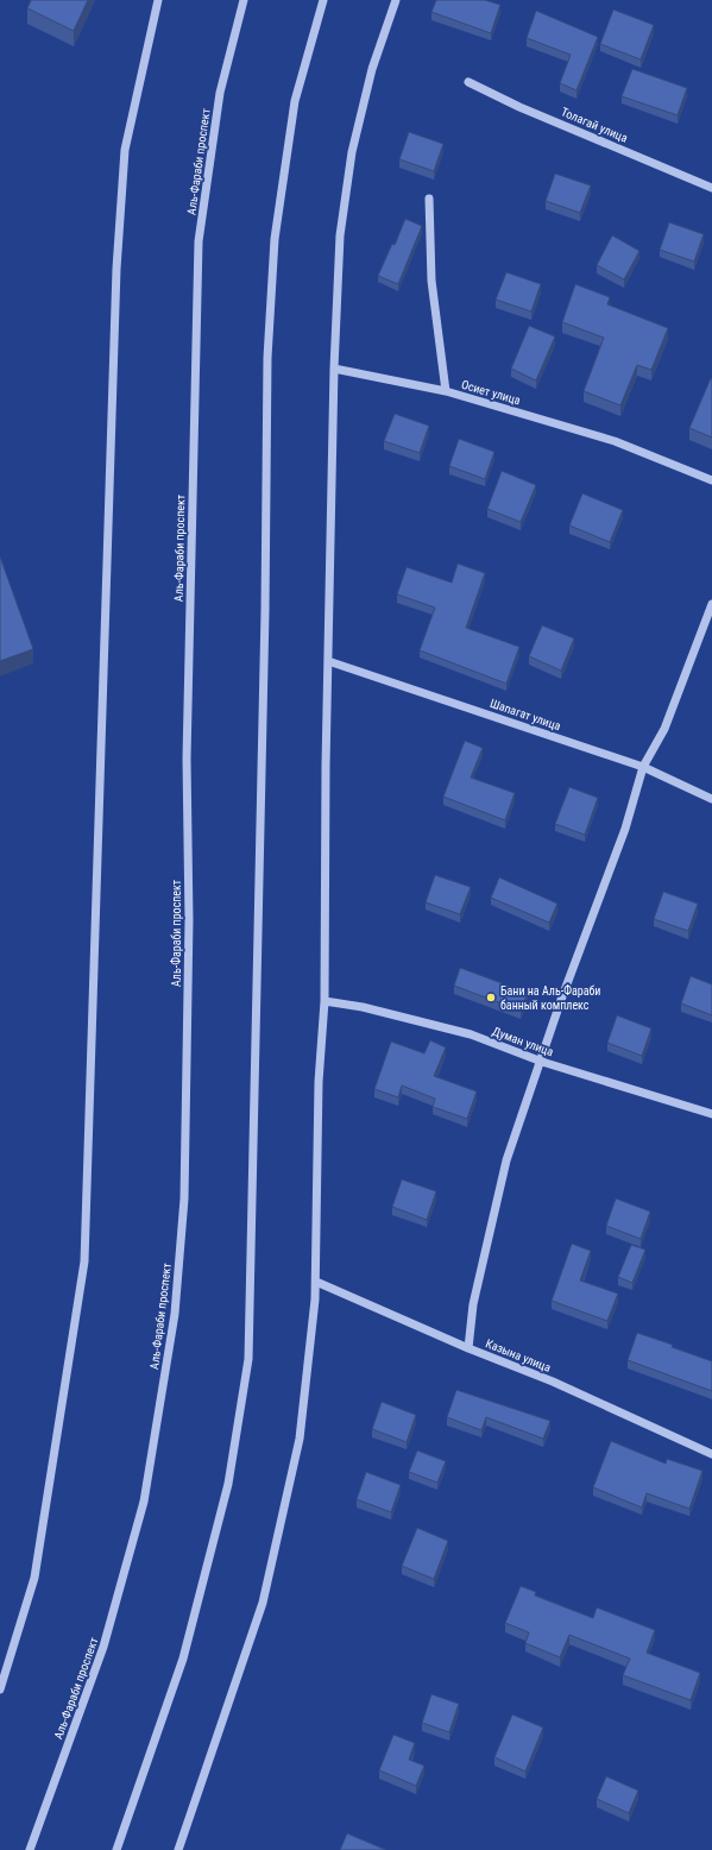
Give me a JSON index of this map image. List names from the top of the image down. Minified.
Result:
{"streets":{"street":["Толагай улица","Аль-Фараби проспект","Осиет улица","Шапагат улица","Думан улица","Казына улица"]},"places":["Бани на Аль-Фараби банный комплекс"]}
